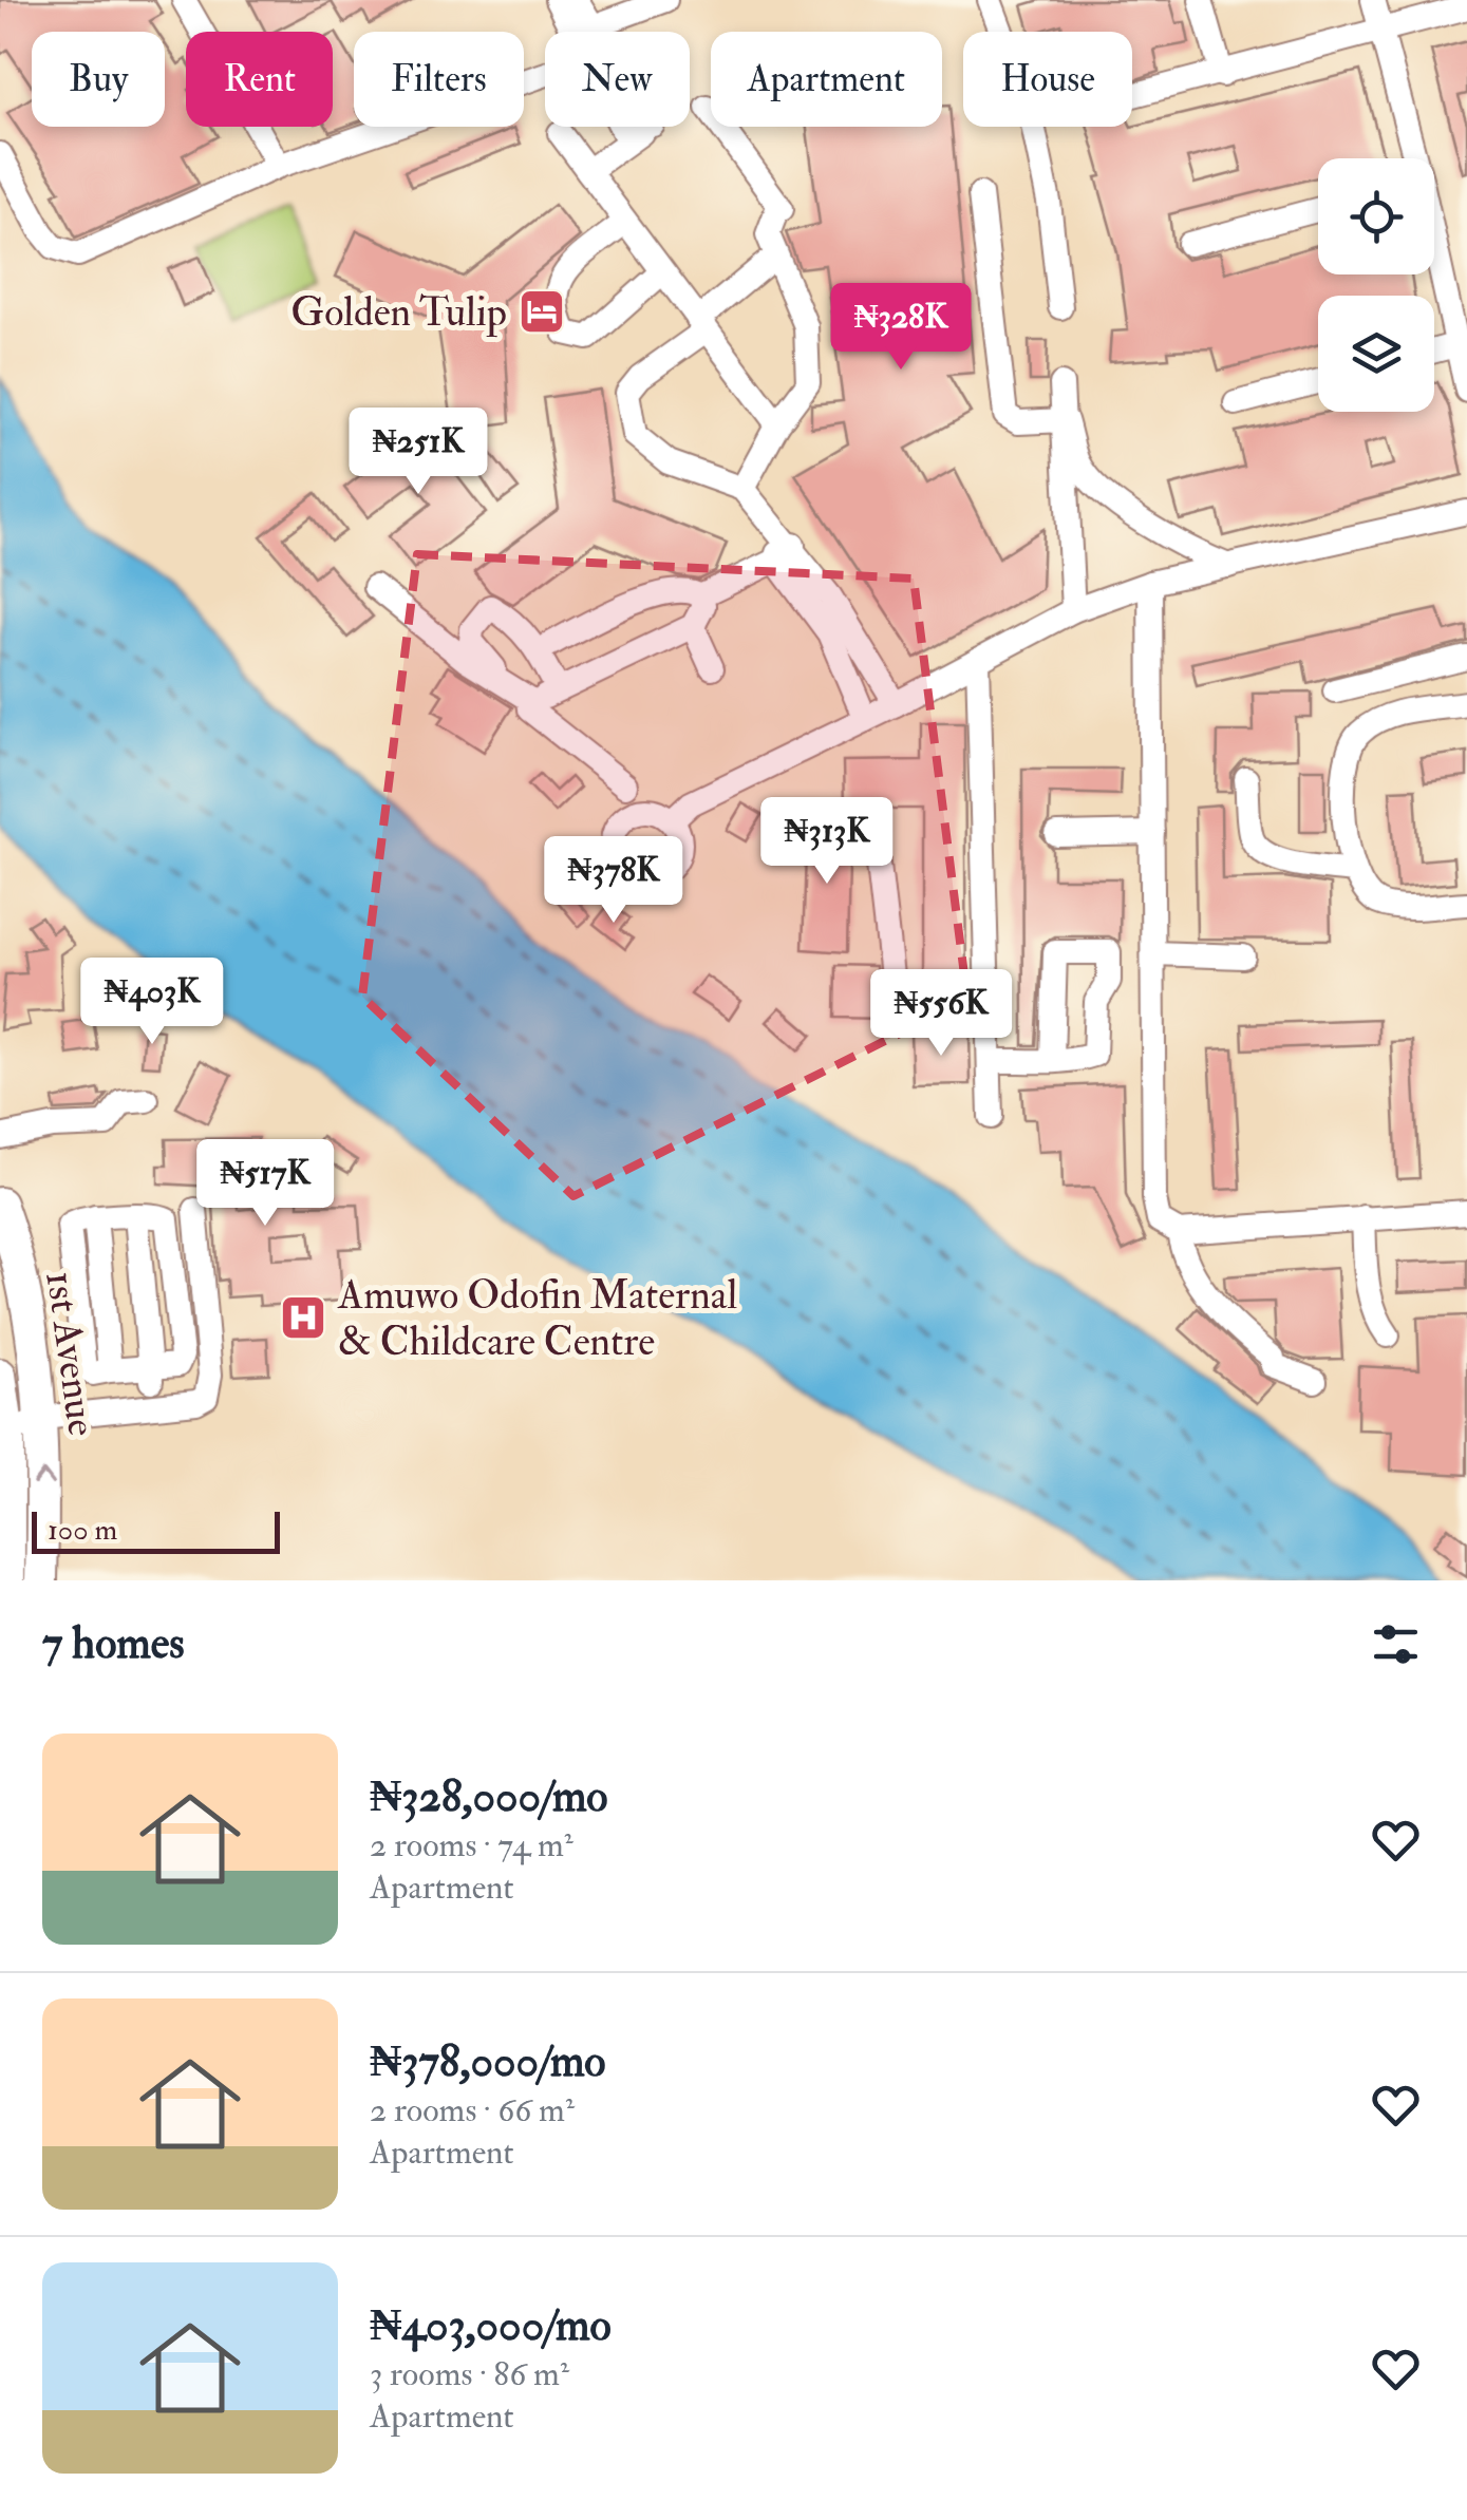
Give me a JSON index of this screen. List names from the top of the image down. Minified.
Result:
{"streets":{"main road":["1st Avenue"]},"places":{"hotel":["Golden Tulip"],"hospital":["Amuwo Odofin Maternal & Childcare Centre"]},"scale_bar":"100 m","page":{"chip":["Buy","Rent","Filters","New","Apartment","House"],"price":["₦328K","₦251K","₦313K","₦378K","₦403K","₦556K","₦517K"],"scale":"100 m","heading":"7 homes","list":[{"name":"₦328,000/mo","note":"2 rooms · 74 m² · Apartment"},{"name":"₦378,000/mo","note":"2 rooms · 66 m² · Apartment"},{"name":"₦403,000/mo","note":"3 rooms · 86 m² · Apartment"}]}}
